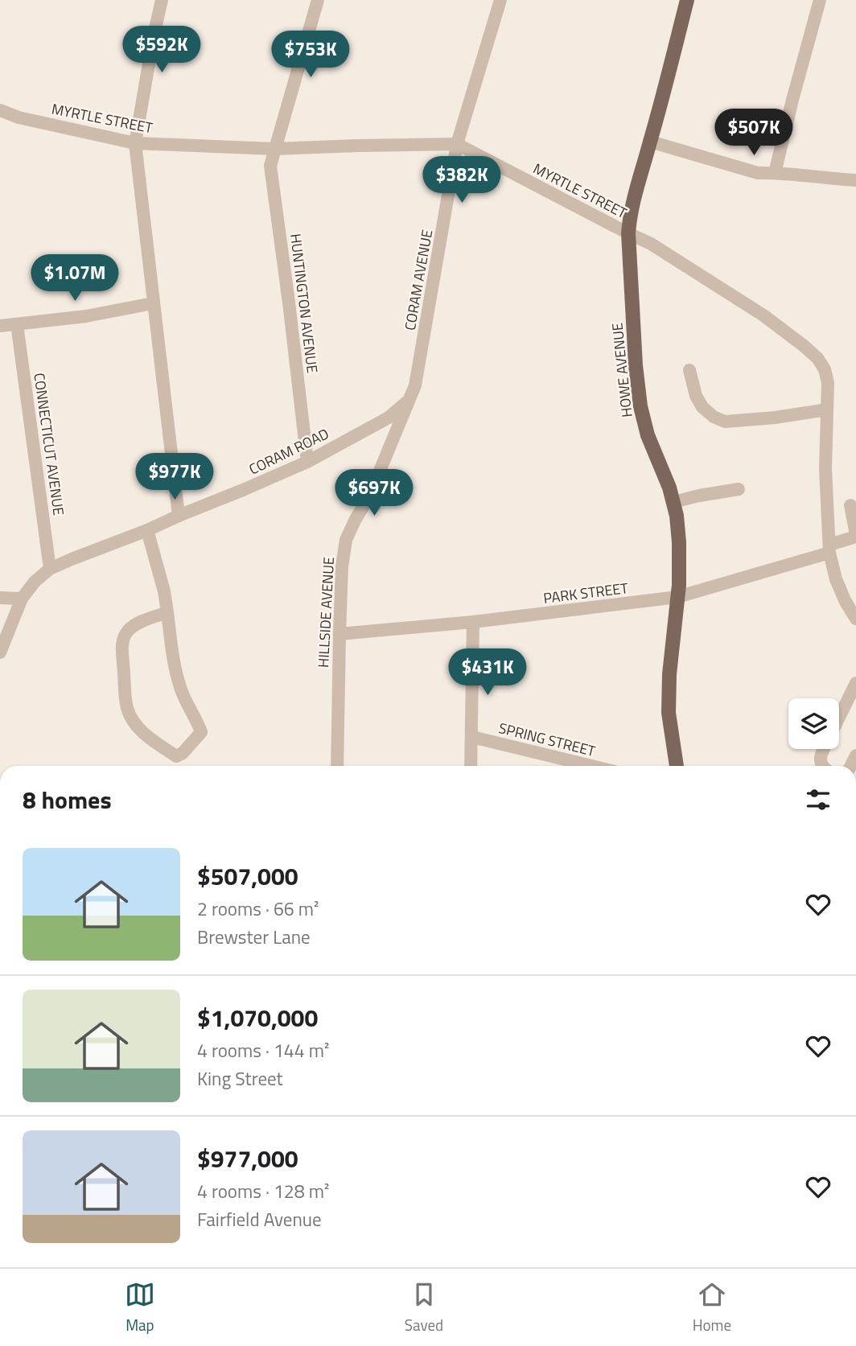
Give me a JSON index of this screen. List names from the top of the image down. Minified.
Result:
{"streets":{"main road":["HOWE AVENUE"],"street":["MYRTLE STREET","CORAM AVENUE","HUNTINGTON AVENUE","CONNECTICUT AVENUE","CORAM ROAD","PARK STREET","HILLSIDE AVENUE","SPRING STREET"]},"crossings":[["MYRTLE STREET","CORAM AVENUE"],["MYRTLE STREET","HUNTINGTON AVENUE"],["MYRTLE STREET","HOWE AVENUE"],["MYRTLE STREET","PARK STREET"],["CORAM AVENUE","CORAM ROAD"],["CORAM AVENUE","HILLSIDE AVENUE"],["HUNTINGTON AVENUE","CORAM ROAD"],["HOWE AVENUE","PARK STREET"],["CONNECTICUT AVENUE","CORAM ROAD"],["CORAM ROAD","HILLSIDE AVENUE"],["PARK STREET","HILLSIDE AVENUE"]],"page":{"price":["$592K","$753K","$507K","$382K","$1.07M","$977K","$697K","$431K"],"heading":"8 homes","list":[{"name":"$507,000","note":"2 rooms · 66 m² · Brewster Lane"},{"name":"$1,070,000","note":"4 rooms · 144 m² · King Street"},{"name":"$977,000","note":"4 rooms · 128 m² · Fairfield Avenue"}],"tabs":["Map","Saved","Home"]}}
